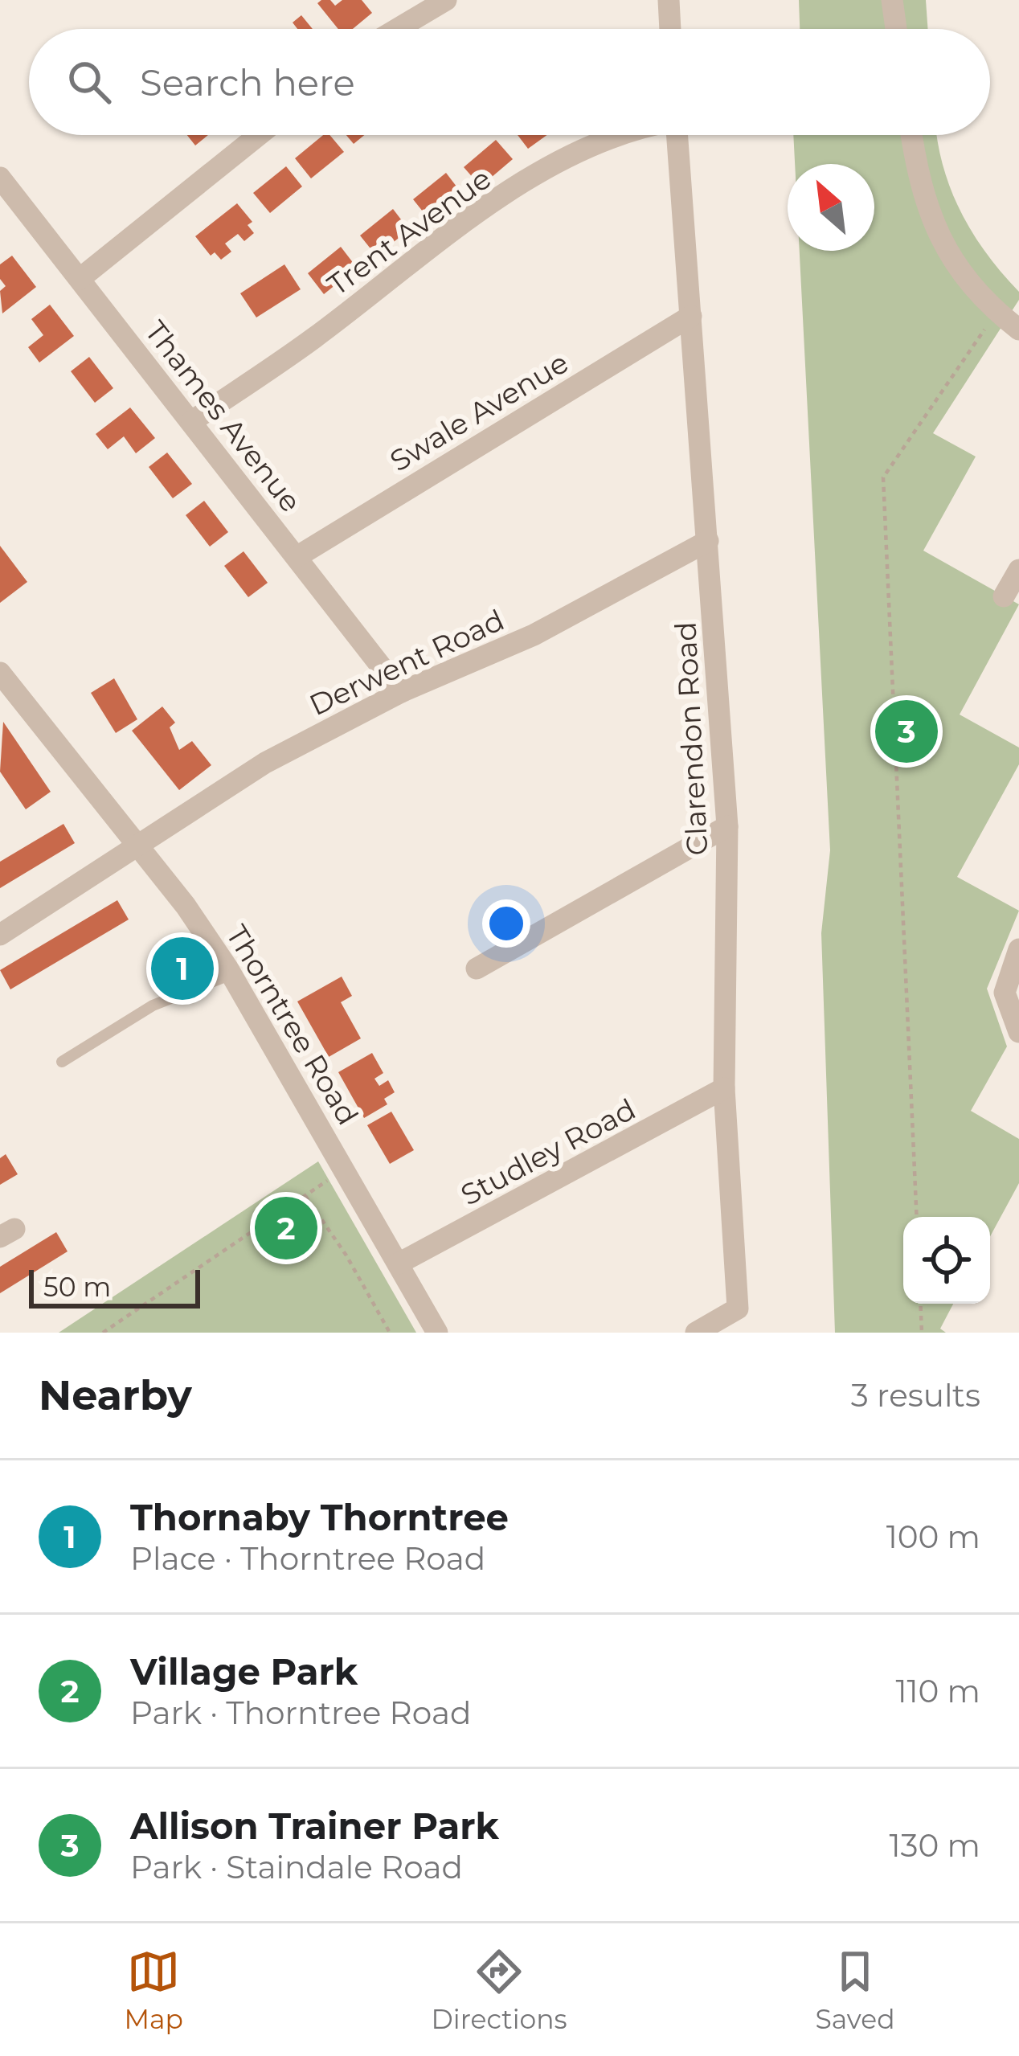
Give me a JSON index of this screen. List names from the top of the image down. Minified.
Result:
{"streets":{"street":["Trent Avenue","Swale Avenue","Thames Avenue","Derwent Road","Clarendon Road","Thorntree Road","Studley Road"]},"crossings":[["Trent Avenue","Thames Avenue"],["Swale Avenue","Thames Avenue"],["Swale Avenue","Clarendon Road"],["Thames Avenue","Derwent Road"],["Derwent Road","Clarendon Road"],["Derwent Road","Thorntree Road"],["Clarendon Road","Studley Road"],["Thorntree Road","Studley Road"]],"scale_bar":"50 m","north":"top left","page":{"search":"Search here","pins":["3","1","2"],"scale":"50 m","heading":["Nearby","3 results"],"list":[{"mark":"1","name":"Thornaby Thorntree","note":"Place · Thorntree Road","value":"100 m"},{"mark":"2","name":"Village Park","note":"Park · Thorntree Road","value":"110 m"},{"mark":"3","name":"Allison Trainer Park","note":"Park · Staindale Road","value":"130 m"}],"nav":["Map","Directions","Saved"]}}
